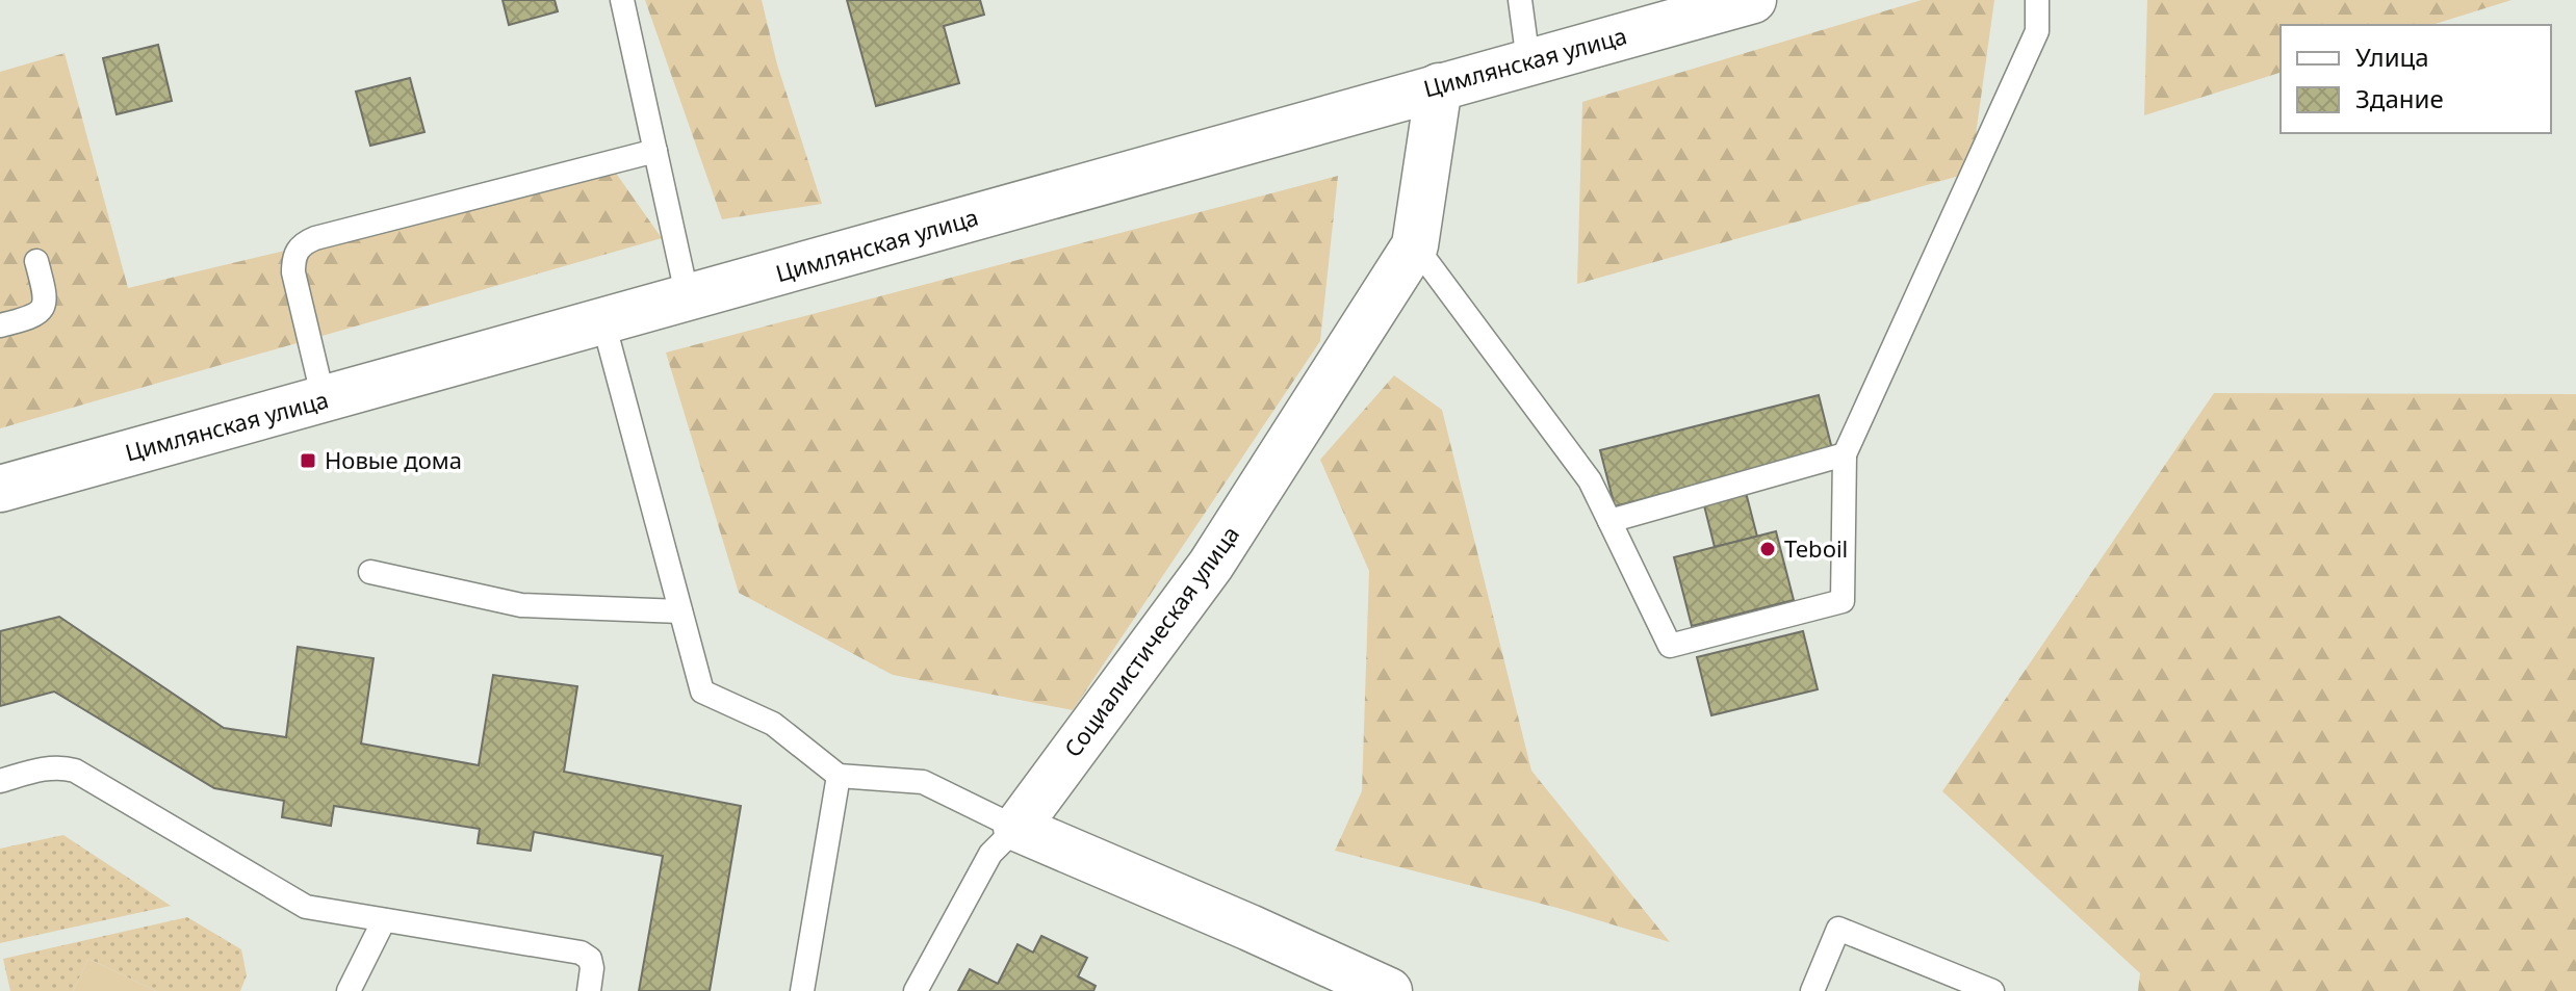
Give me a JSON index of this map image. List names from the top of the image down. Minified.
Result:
{"streets":{"main road":["Цимлянская улица","Социалистическая улица"]},"crossings":[["Цимлянская улица","Социалистическая улица"]],"places":{"transit":["Новые дома"],"other":["Teboil"]},"legend":["Улица","Здание"]}
